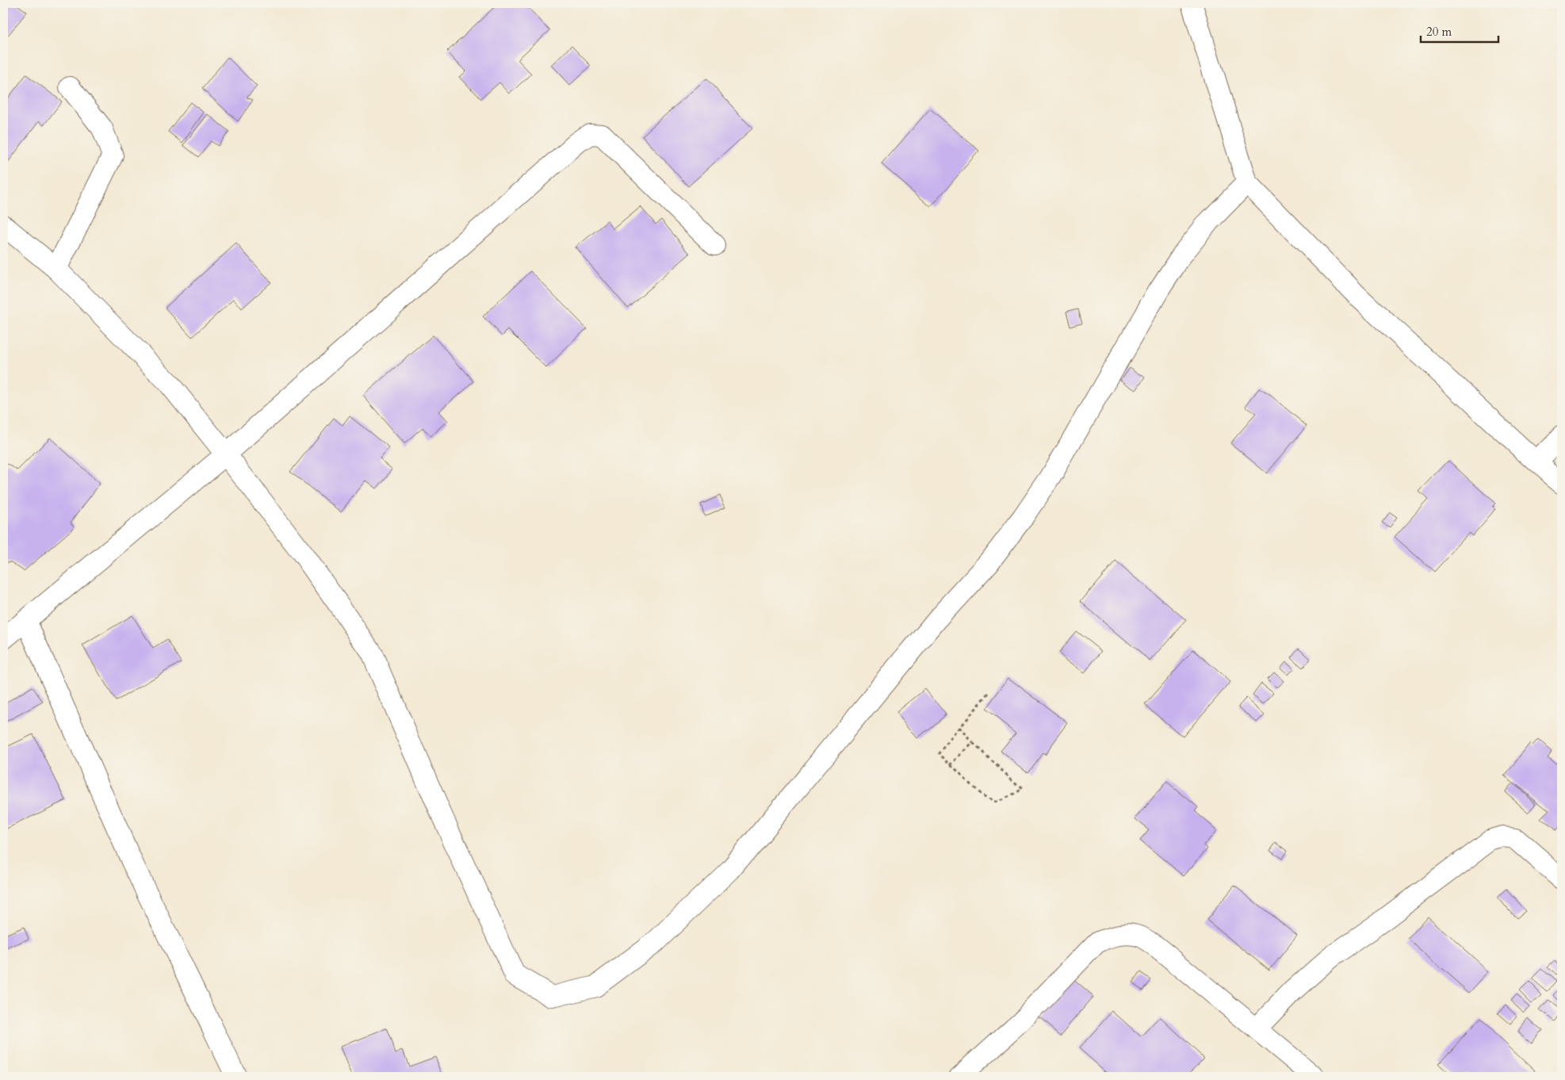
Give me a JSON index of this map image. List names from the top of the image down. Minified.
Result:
{"scale_bar":"20 m"}
